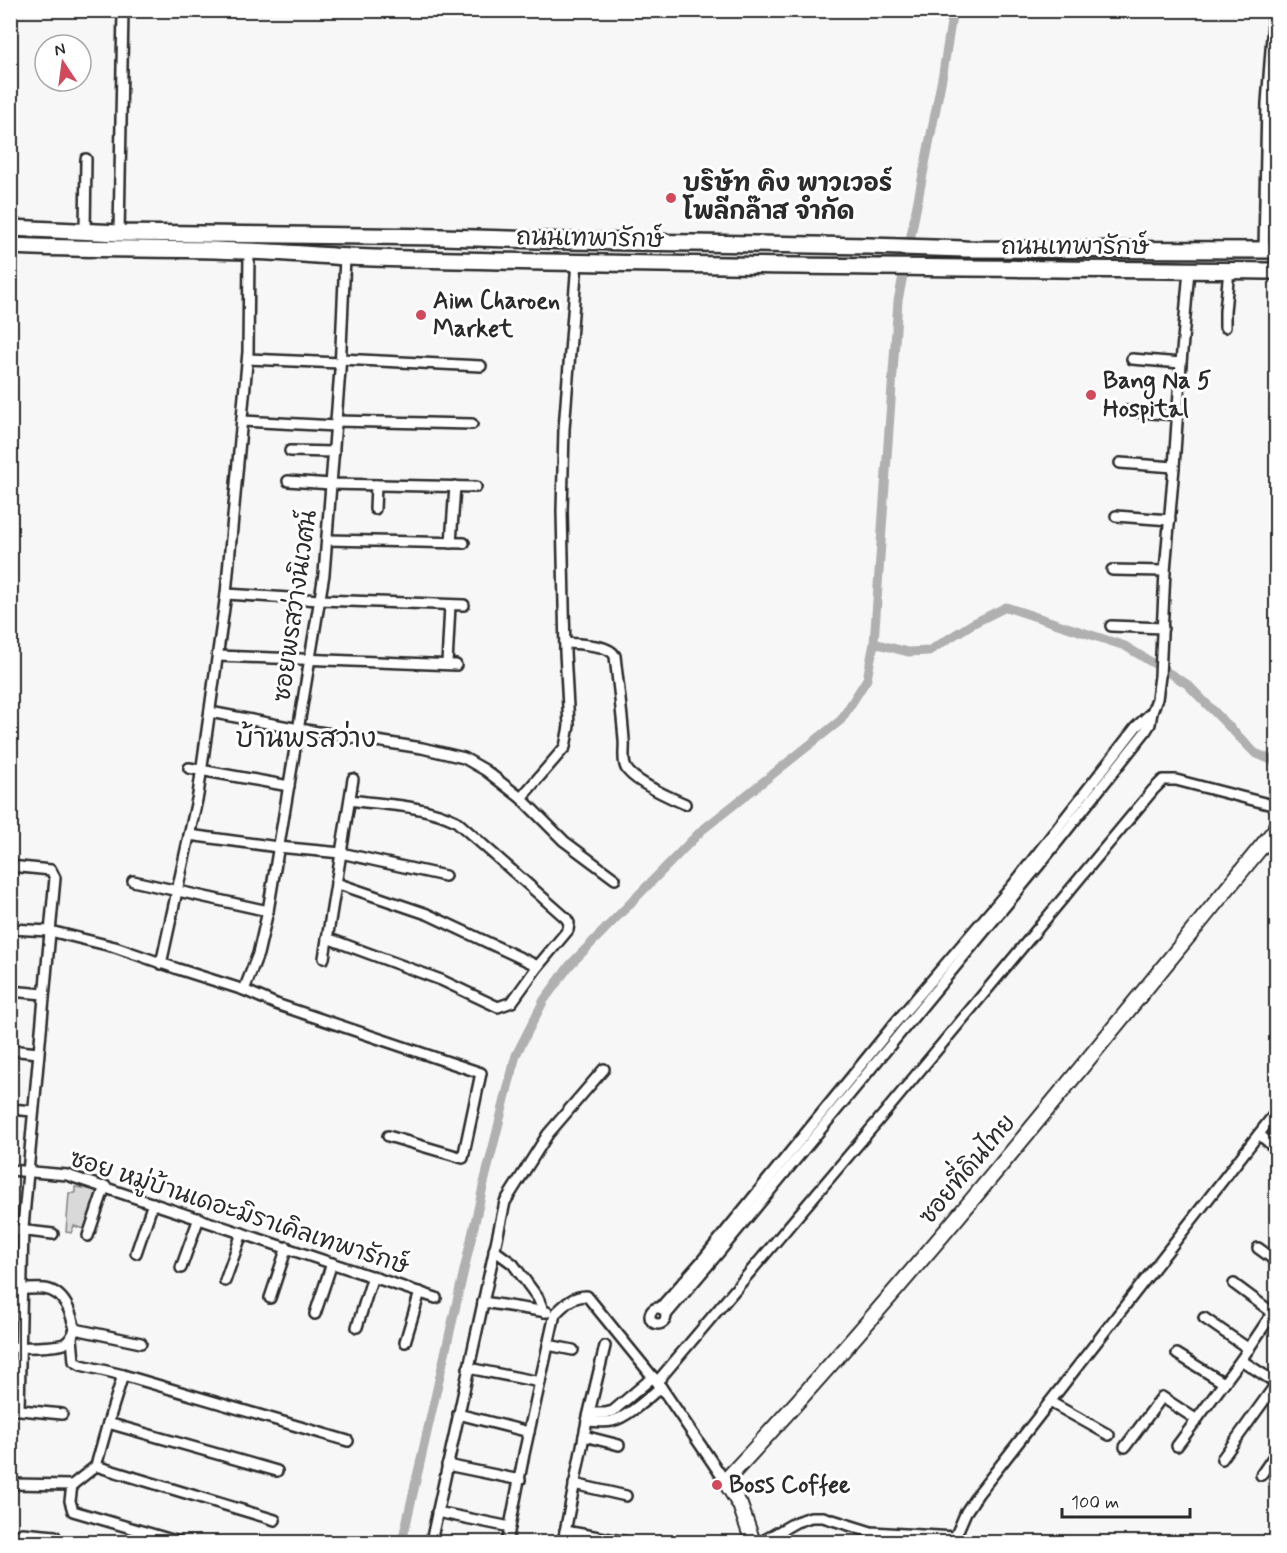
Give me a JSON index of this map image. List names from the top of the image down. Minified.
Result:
{"streets":{"main road":["ถนนเทพารักษ์"],"street":["ซอยพรสว่างนิเวศน์","ซอยที่ดินไทย","ซอย หมู่บ้านเดอะมิราเคิลเทพารักษ์"]},"crossings":[["ถนนเทพารักษ์","ซอยพรสว่างนิเวศน์"]],"districts":["บ้านพรสว่าง"],"places":["บริษัท คิง พาวเวอร์ โพลีกล๊าส จำกัด","Aim Charoen Market","Bang Na 5 Hospital","Boss Coffee"],"scale_bar":"100 m","north":"top"}
